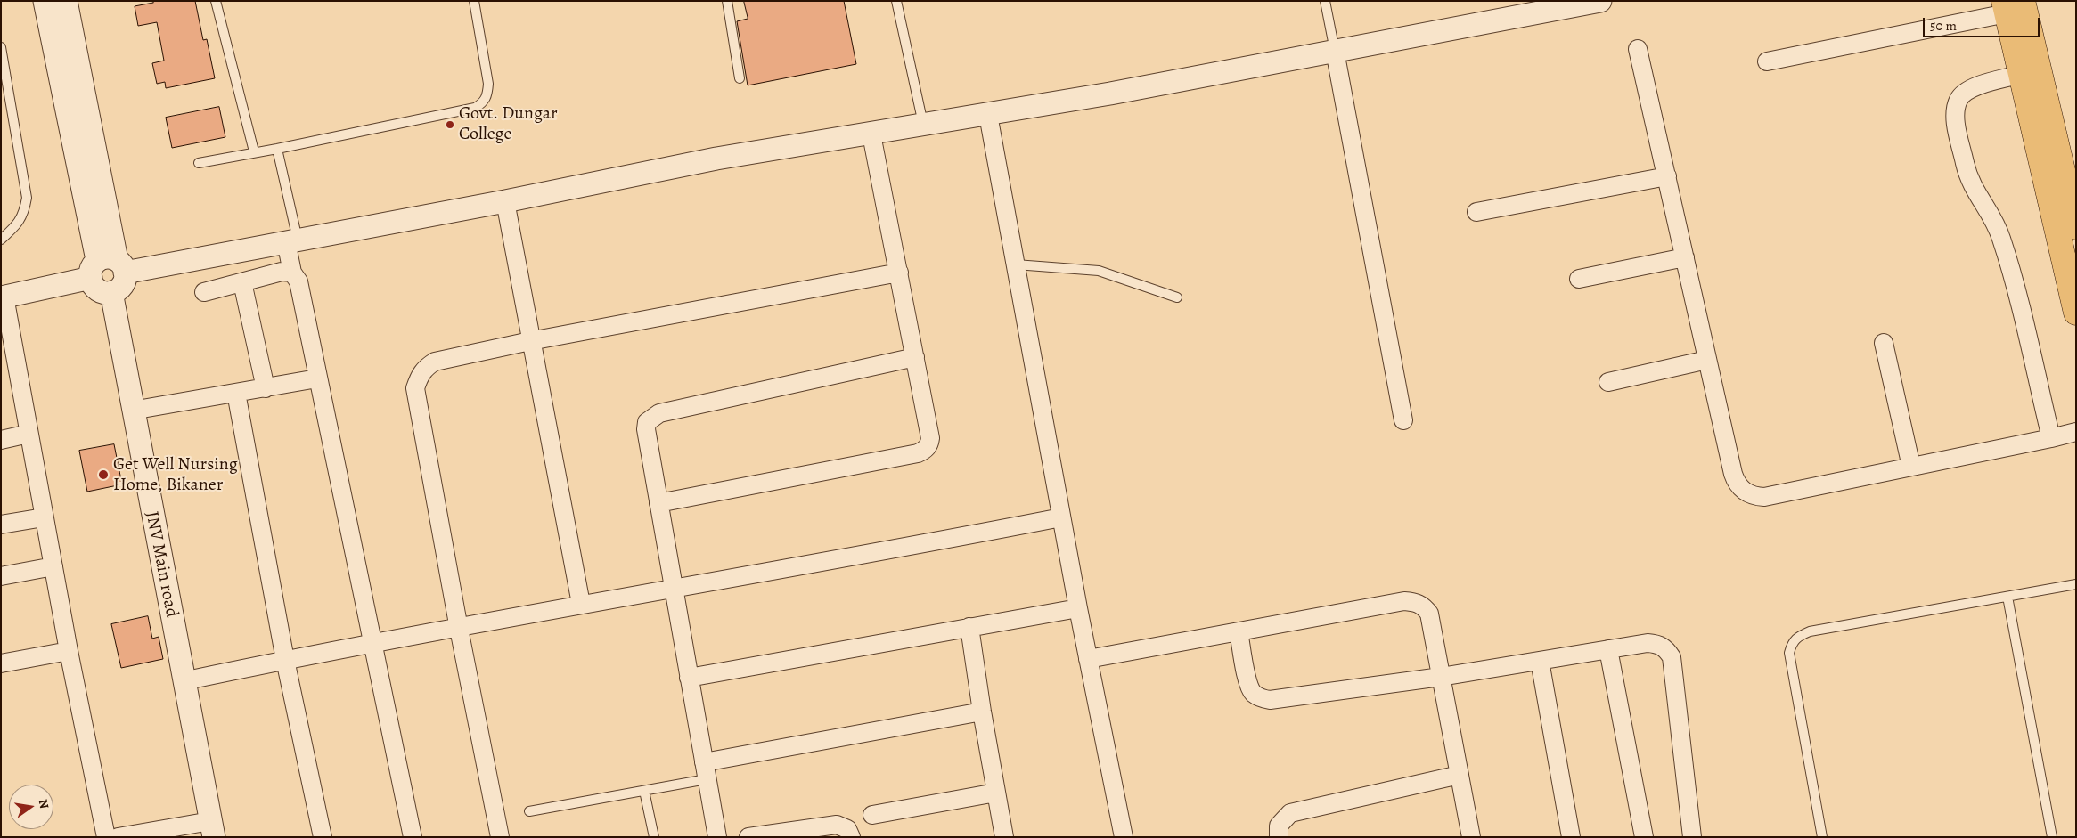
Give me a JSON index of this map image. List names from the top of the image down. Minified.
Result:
{"streets":{"street":["JNV Main road"]},"places":["Govt. Dungar College","Get Well Nursing Home, Bikaner"],"scale_bar":"50 m","north":"right"}
